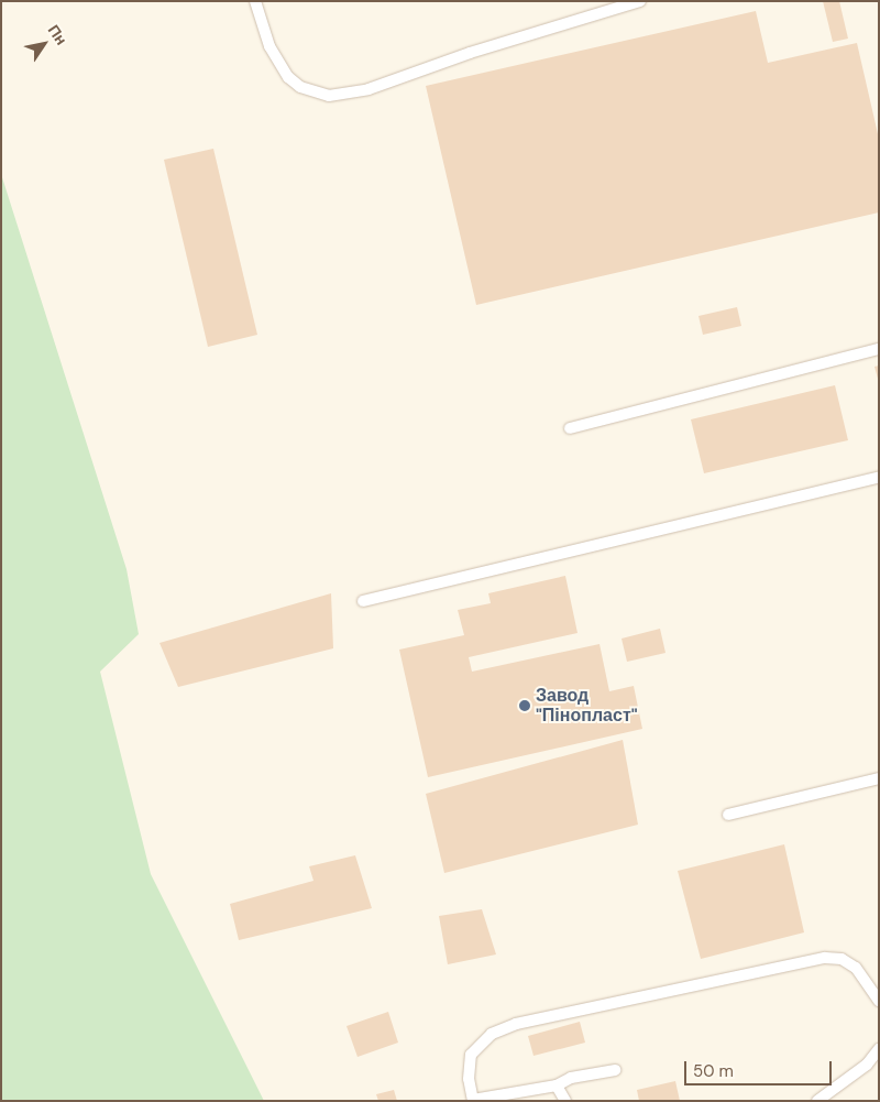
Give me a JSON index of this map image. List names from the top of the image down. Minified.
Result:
{"places":["Завод \"Пінопласт\""],"scale_bar":"50 m","north":"top right"}
